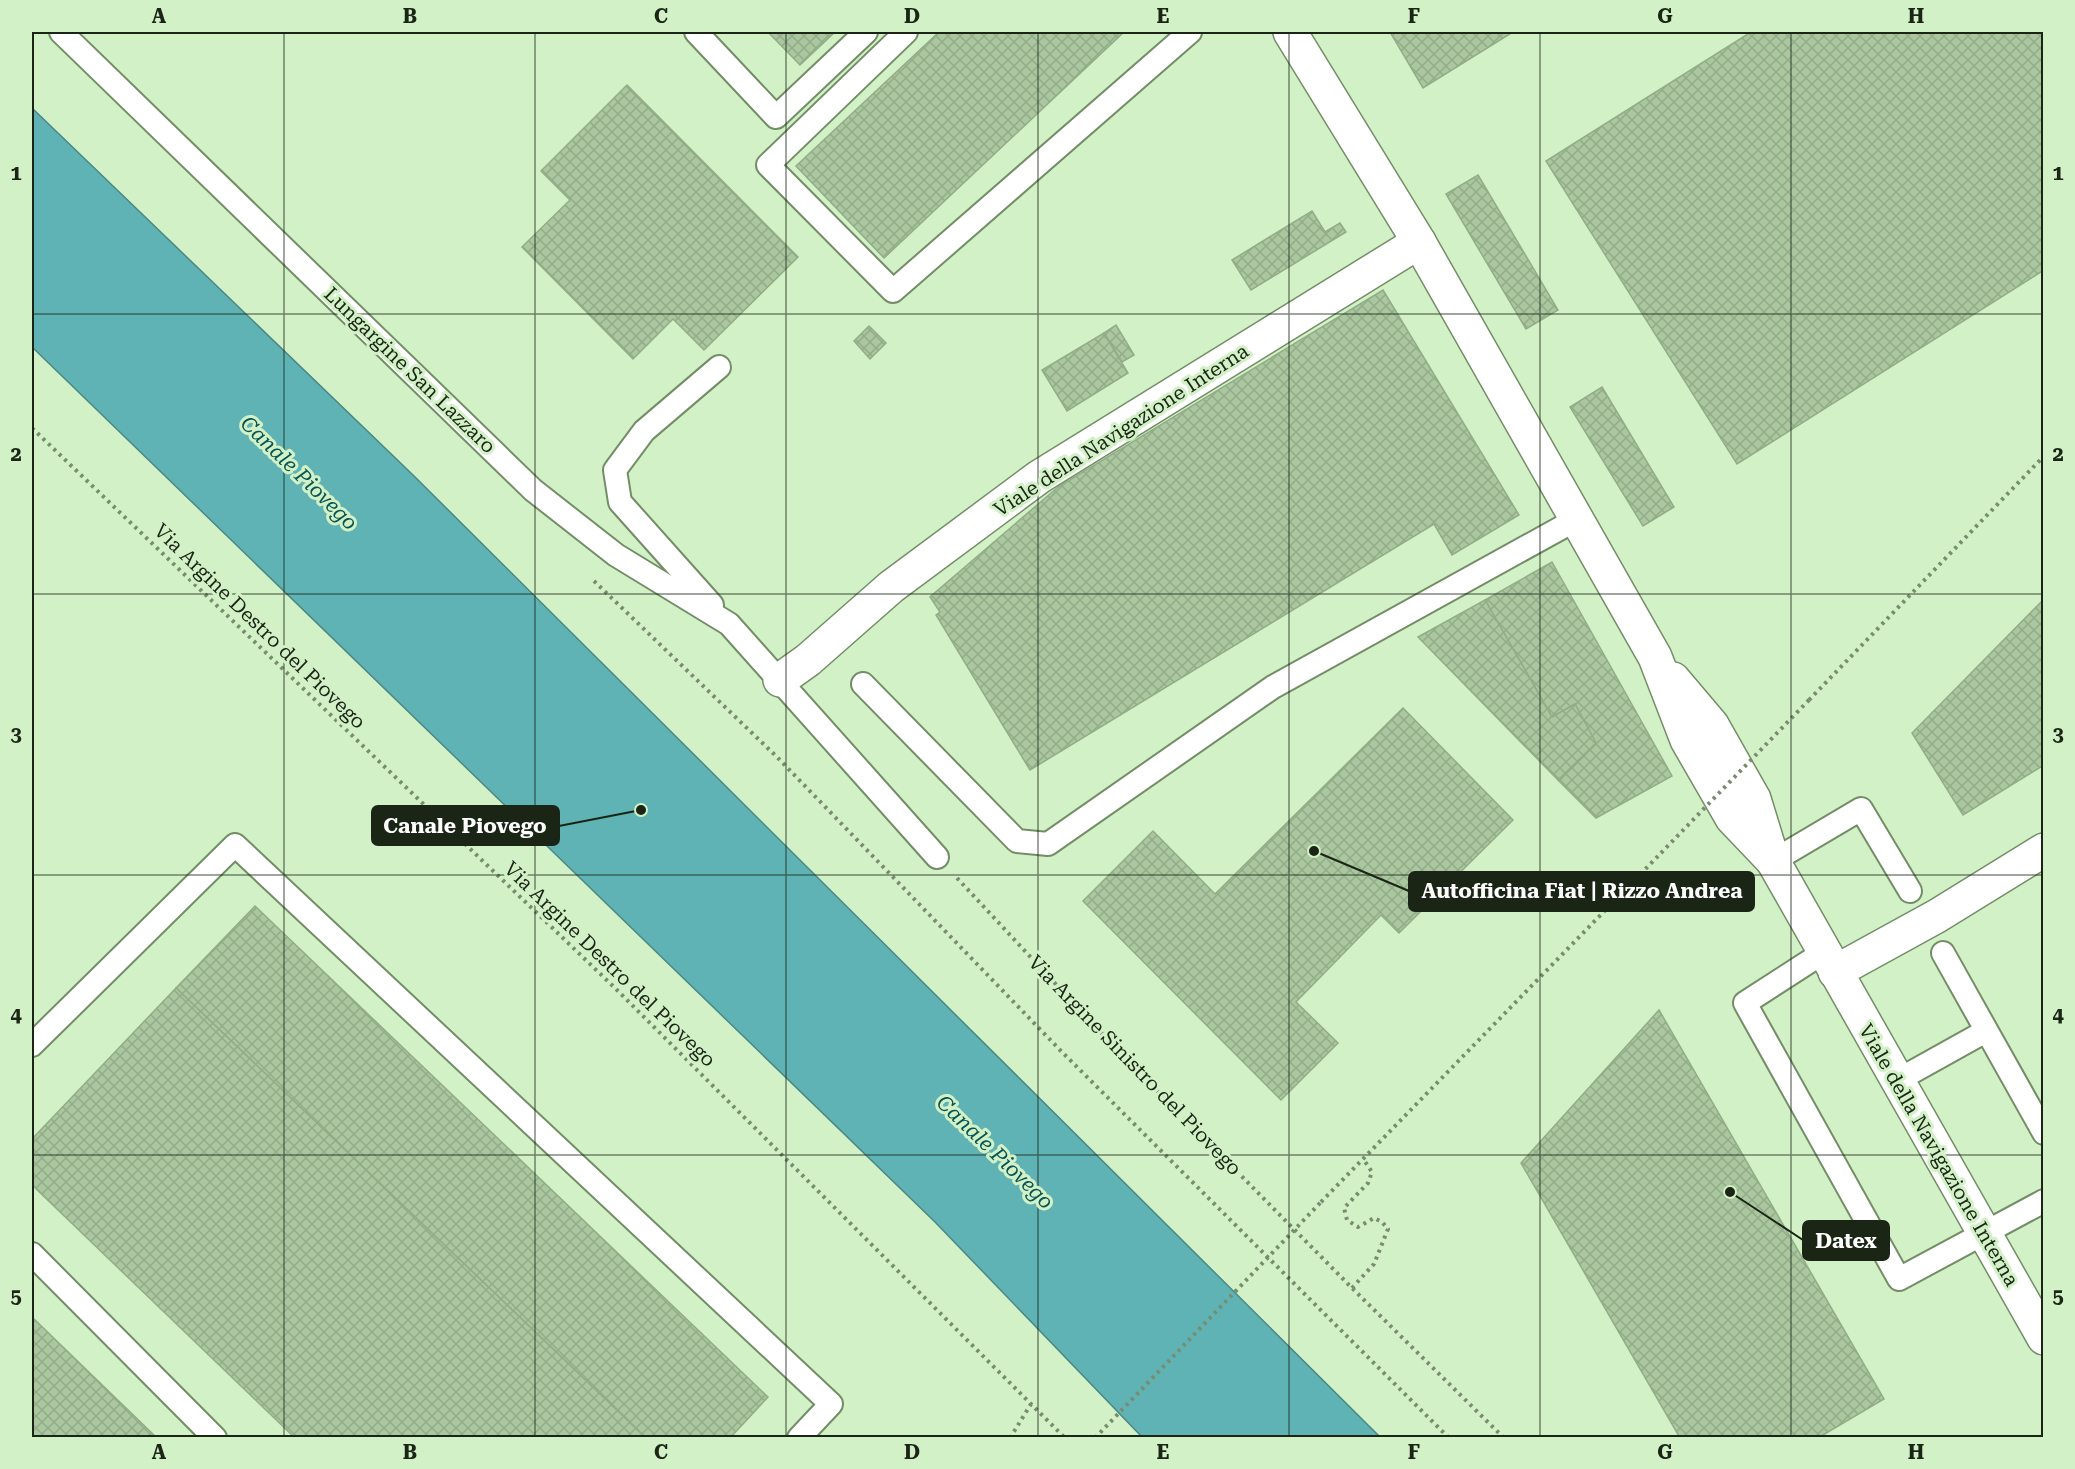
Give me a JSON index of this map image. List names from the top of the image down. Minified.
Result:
{"streets":{"street":["Viale della Navigazione Interna"],"lane":["Lungargine San Lazzaro"],"path":["Via Argine Destro del Piovego","Via Argine Sinistro del Piovego"]},"crossings":[["Lungargine San Lazzaro","Viale della Navigazione Interna"]],"water":["Canale Piovego"],"places":["Canale Piovego","Autofficina Fiat | Rizzo Andrea","Datex"],"grid":{"columns":["A","B","C","D","E","F","G","H"],"rows":["1","2","3","4","5"]}}
